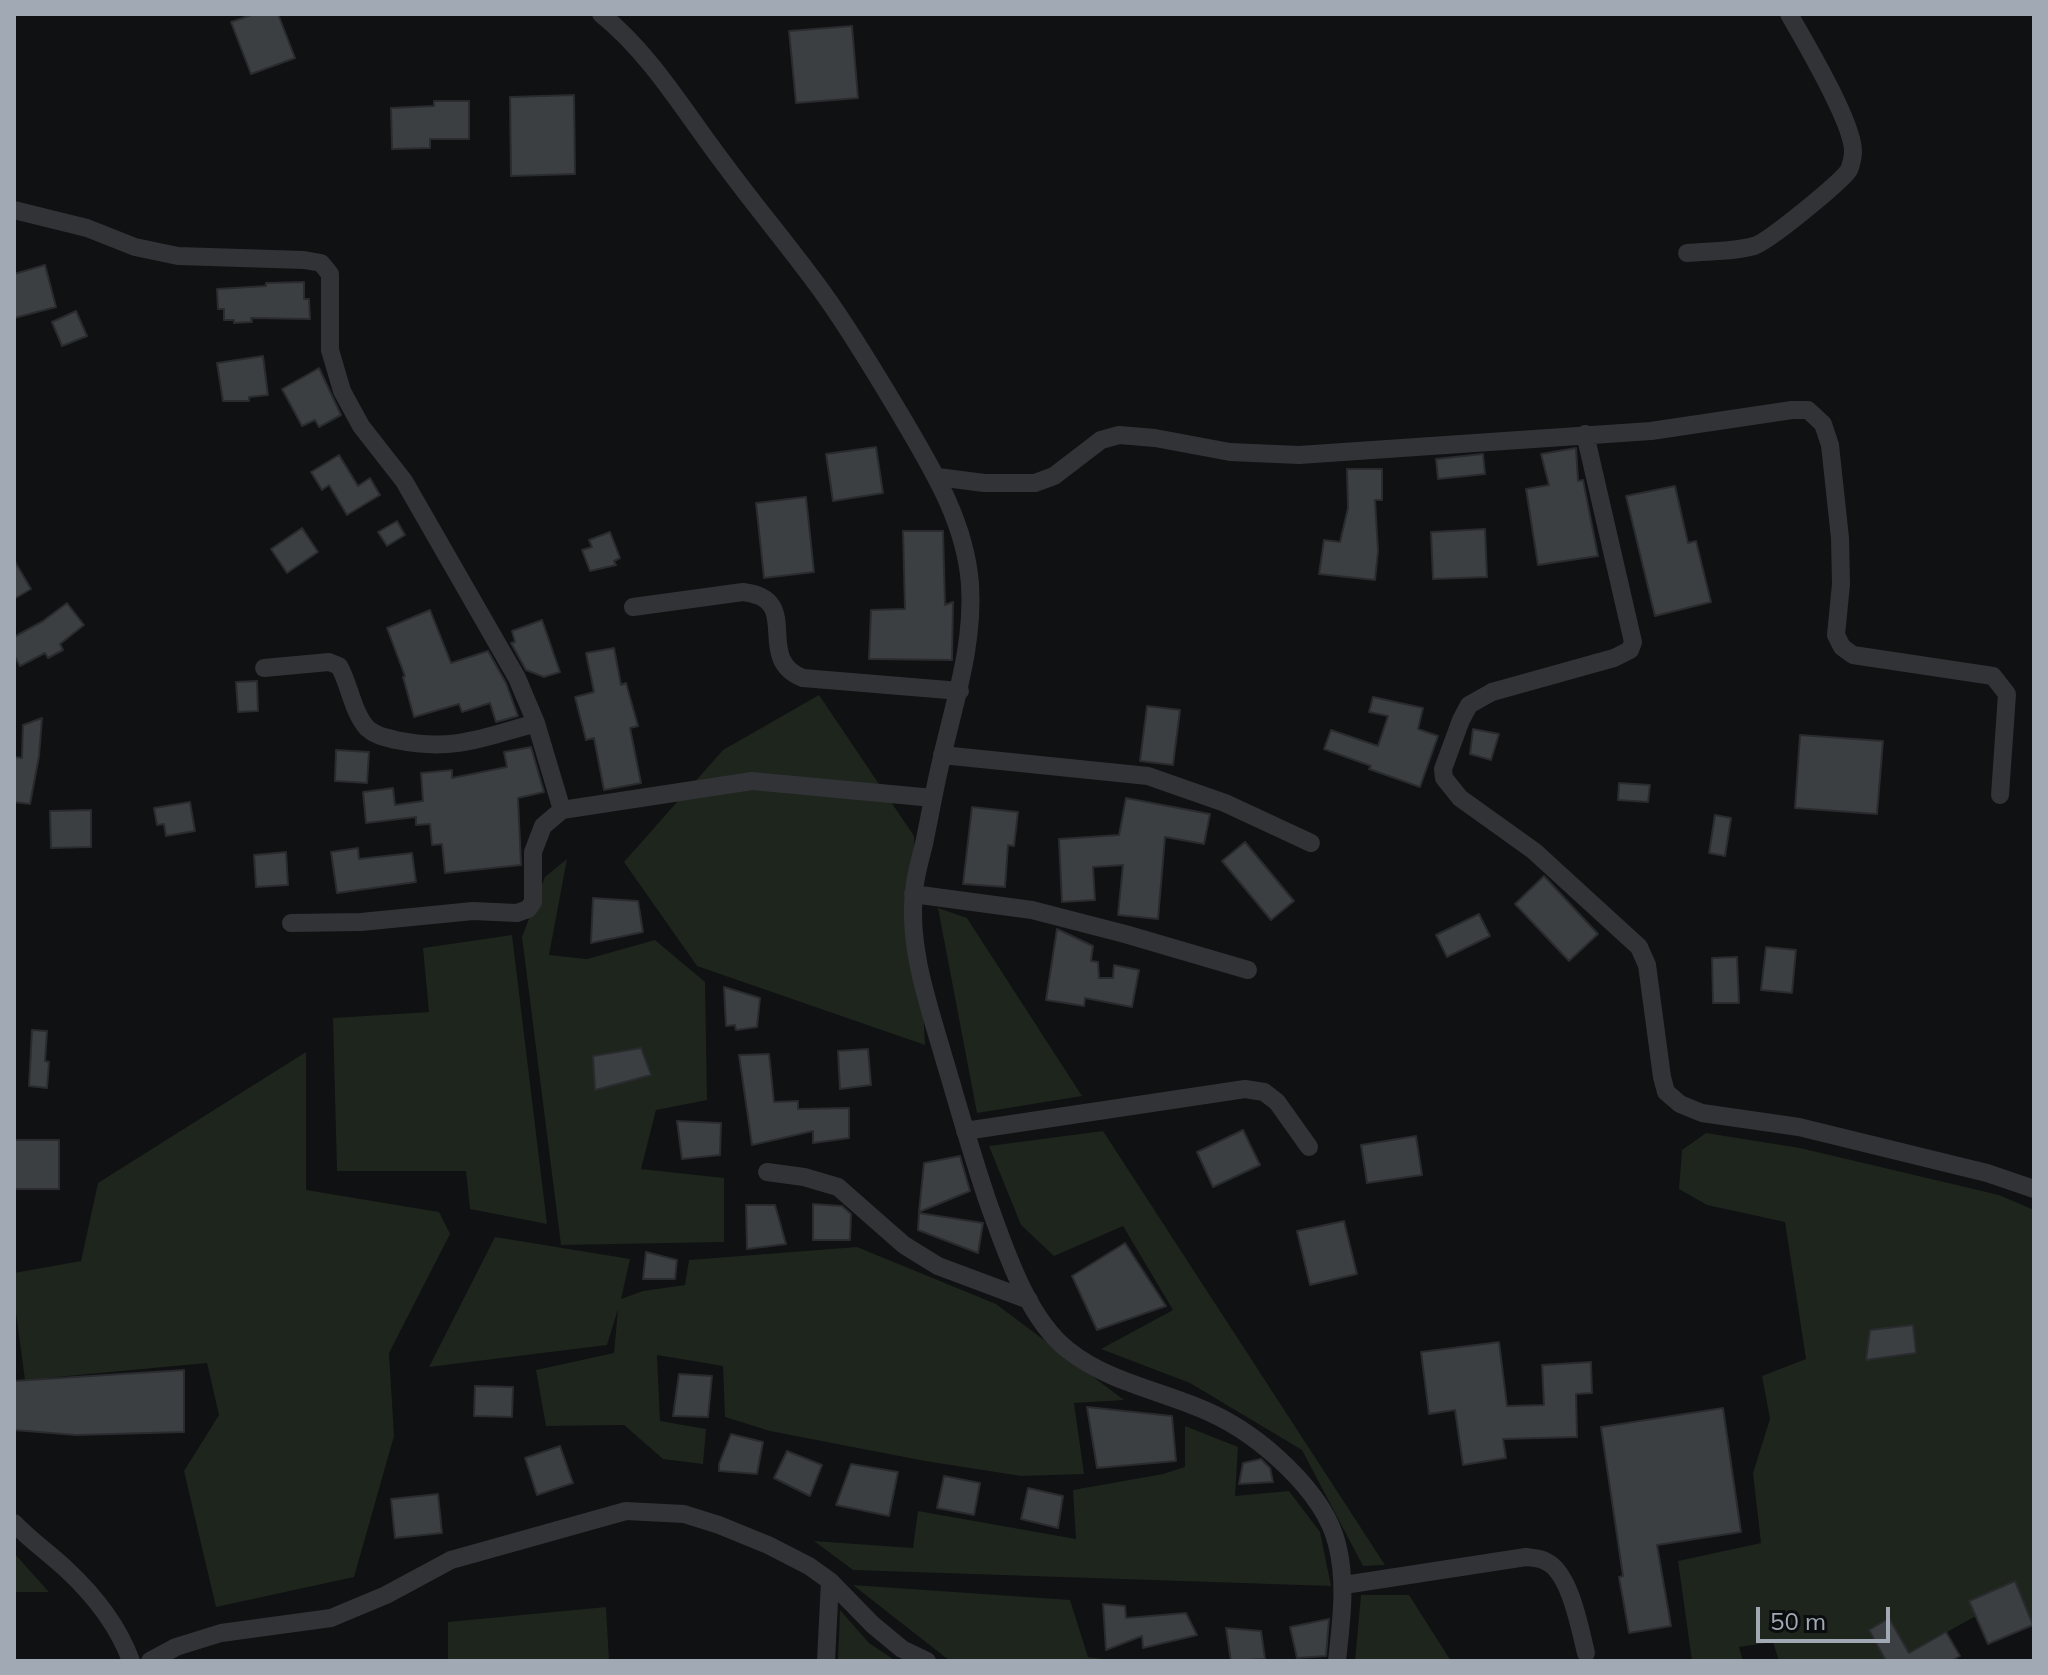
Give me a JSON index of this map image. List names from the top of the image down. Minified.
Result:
{"scale_bar":"50 m"}
